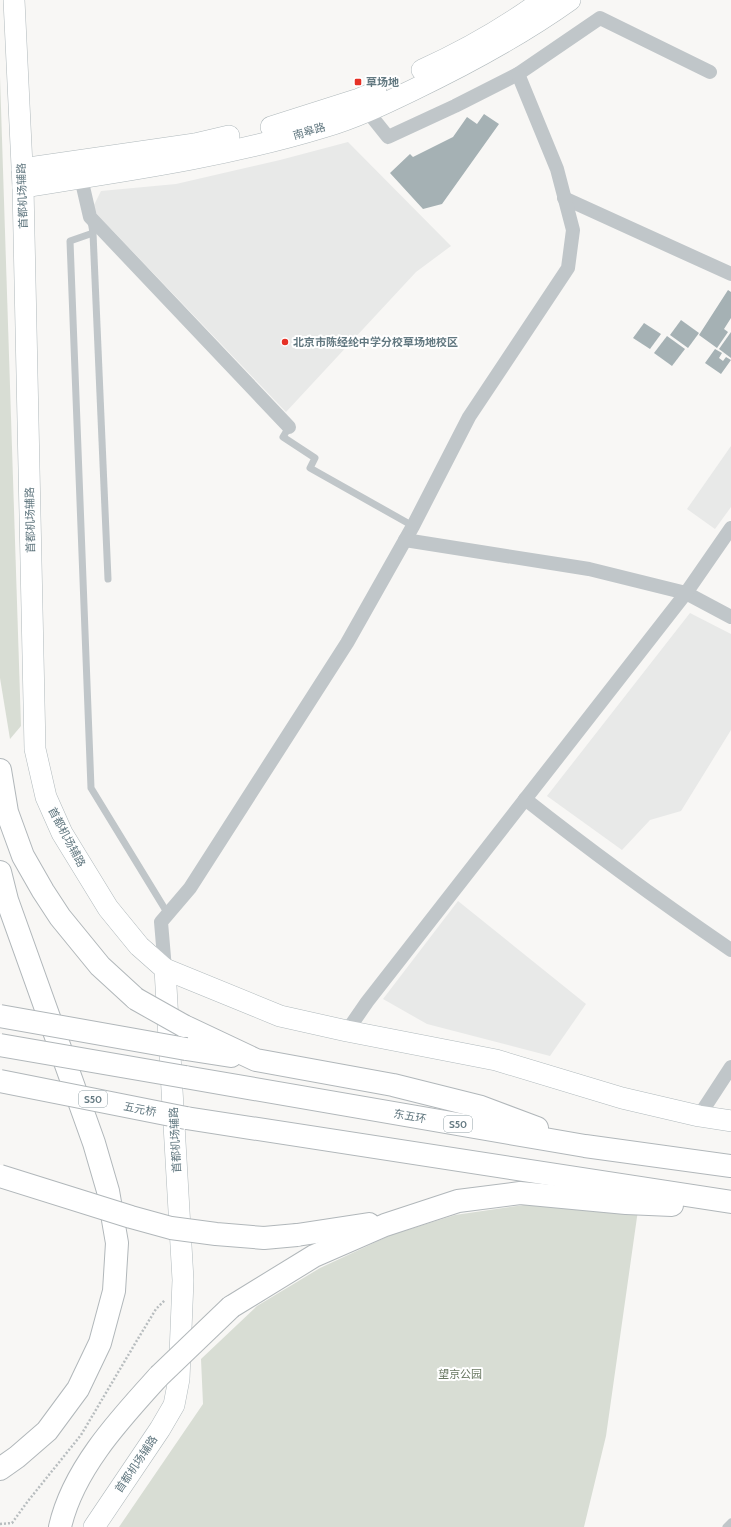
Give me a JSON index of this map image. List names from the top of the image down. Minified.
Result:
{"streets":{"highway":["S50","五元桥","东五环"],"street":["南皋路","首都机场辅路"]},"crossings":[["南皋路","首都机场辅路"]],"parks":["望京公园"],"places":{"transit":["草场地"],"other":["北京市陈经纶中学分校草场地校区"]}}
